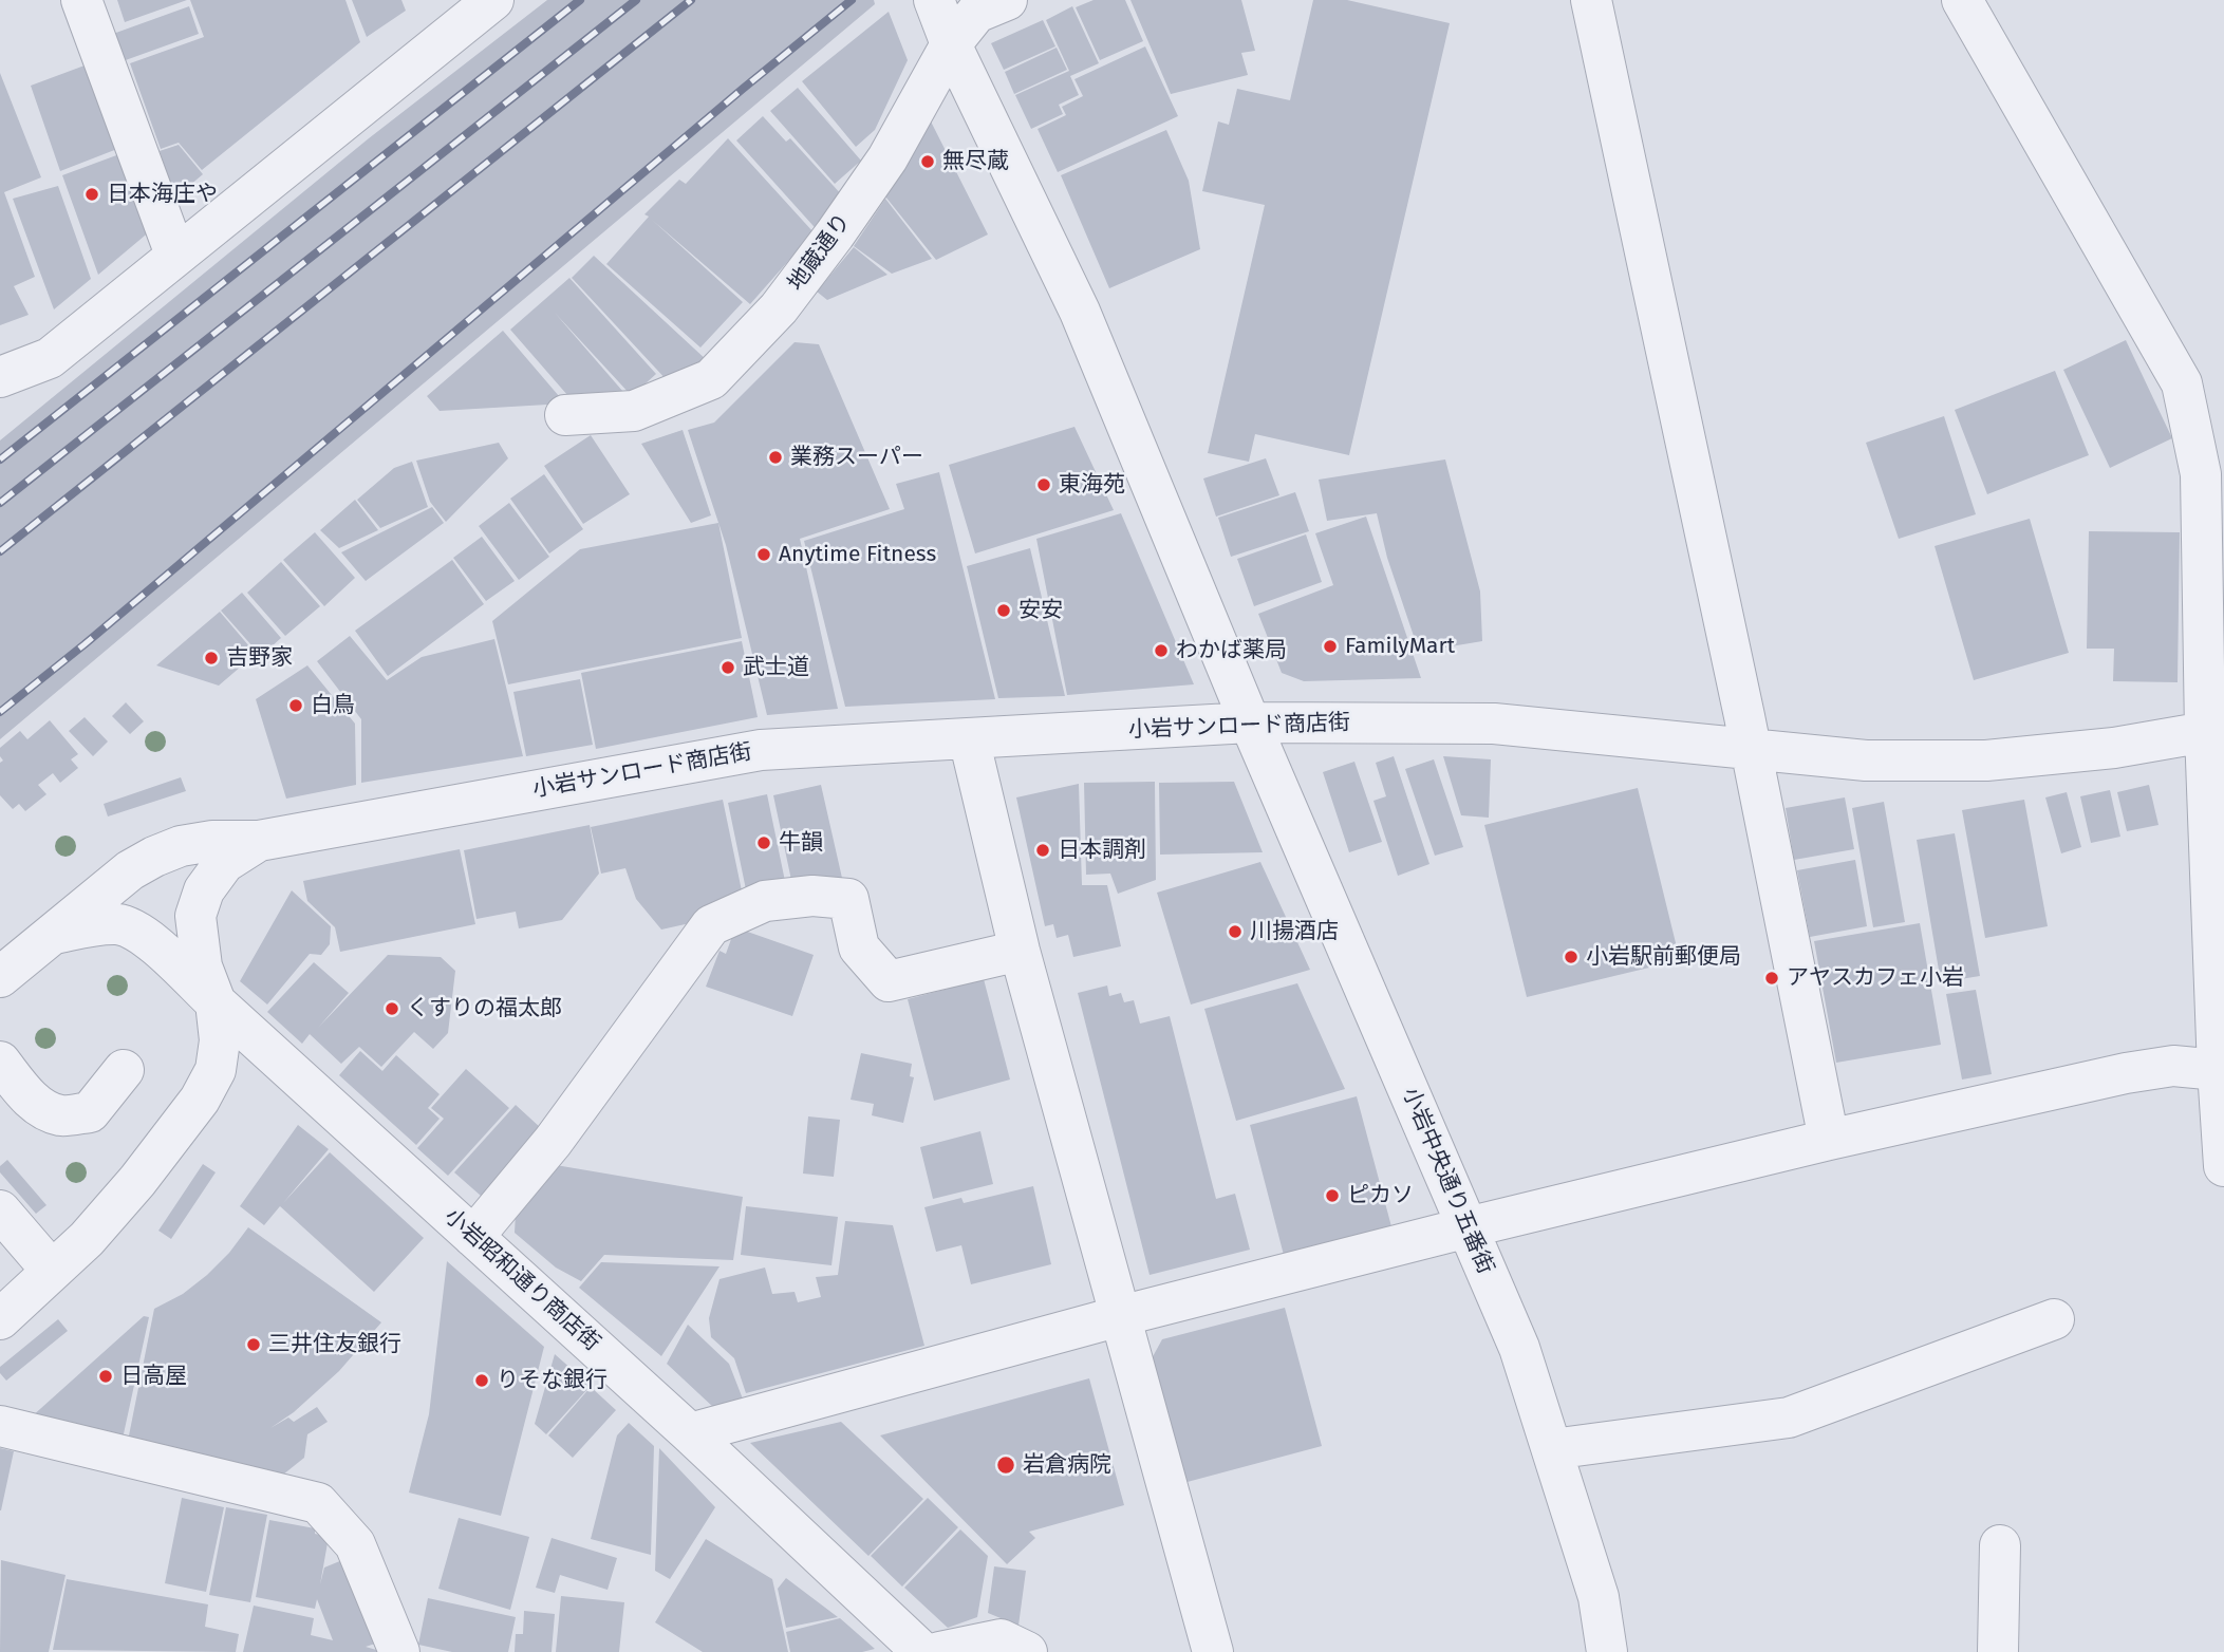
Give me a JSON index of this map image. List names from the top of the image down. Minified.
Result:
{"streets":{"street":["地蔵通り","小岩サンロード商店街","小岩中央通り五番街","小岩昭和通り商店街"]},"crossings":[["地蔵通り","小岩中央通り五番街"],["小岩サンロード商店街","小岩中央通り五番街"]],"places":["無尽蔵","日本海庄や","業務スーパー","東海苑","Anytime Fitness","安安","FamilyMart","わかば薬局","吉野家","武士道","白鳥","牛韻","日本調剤","川揚酒店","小岩駅前郵便局","アヤスカフェ小岩","くすりの福太郎","ピカソ","三井住友銀行","日高屋","りそな銀行","岩倉病院"]}
